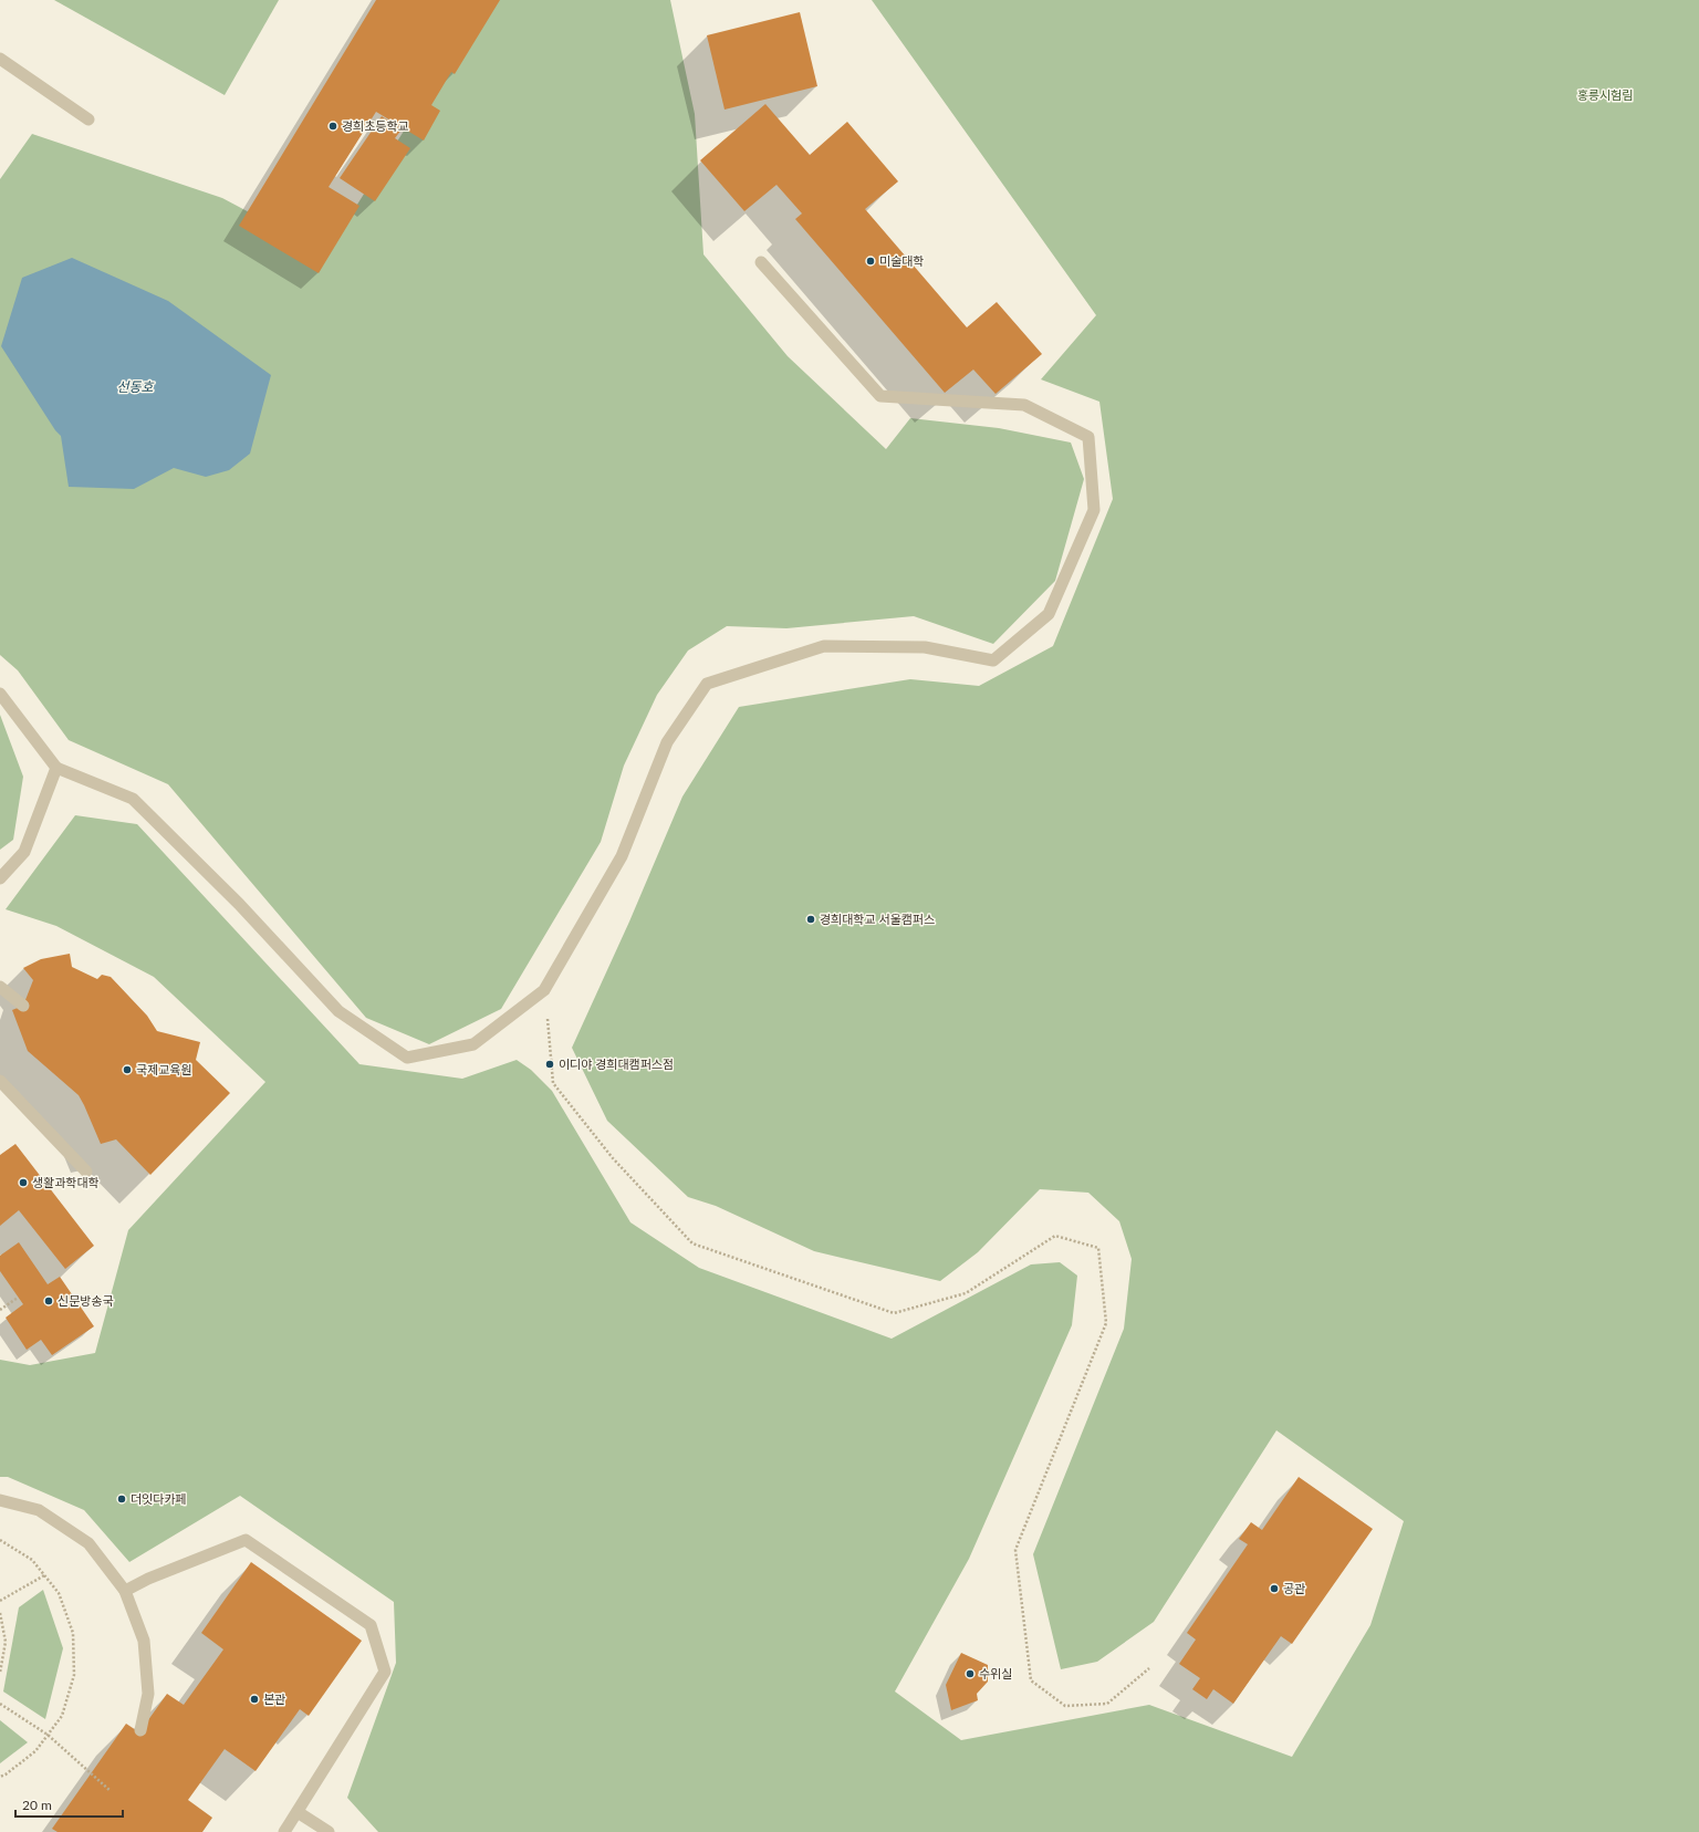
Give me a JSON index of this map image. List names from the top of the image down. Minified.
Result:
{"water":["선동호"],"parks":["홍릉시험림"],"places":["경희초등학교","미술대학","경희대학교 서울캠퍼스","이디야 경희대캠퍼스점","국제교육원","생활과학대학","신문방송국","더잇다카페","공관","수위실","본관"],"scale_bar":"20 m"}
